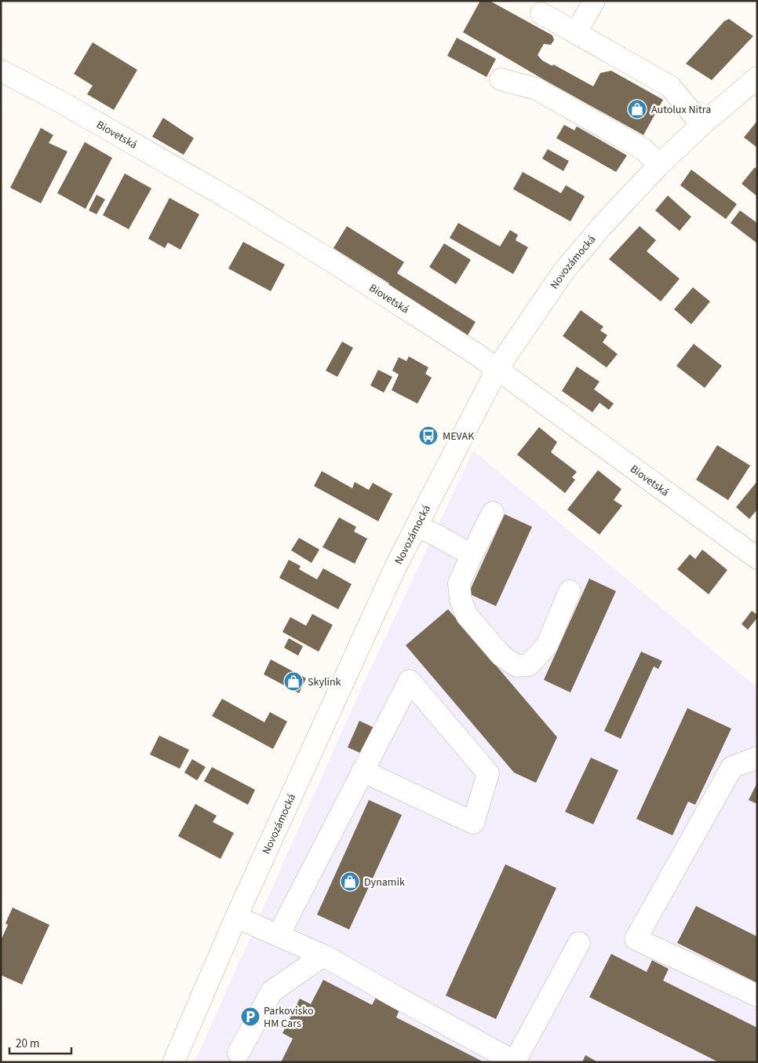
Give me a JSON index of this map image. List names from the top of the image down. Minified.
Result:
{"streets":{"main road":["Biovetská","Novozámocká"]},"crossings":[["Biovetská","Novozámocká"]],"places":{"shop":["Autolux Nitra","Skylink","Dynamik"],"bus stop":["MEVAK"],"parking":["Parkovisko HM Cars"]},"scale_bar":"20 m"}
